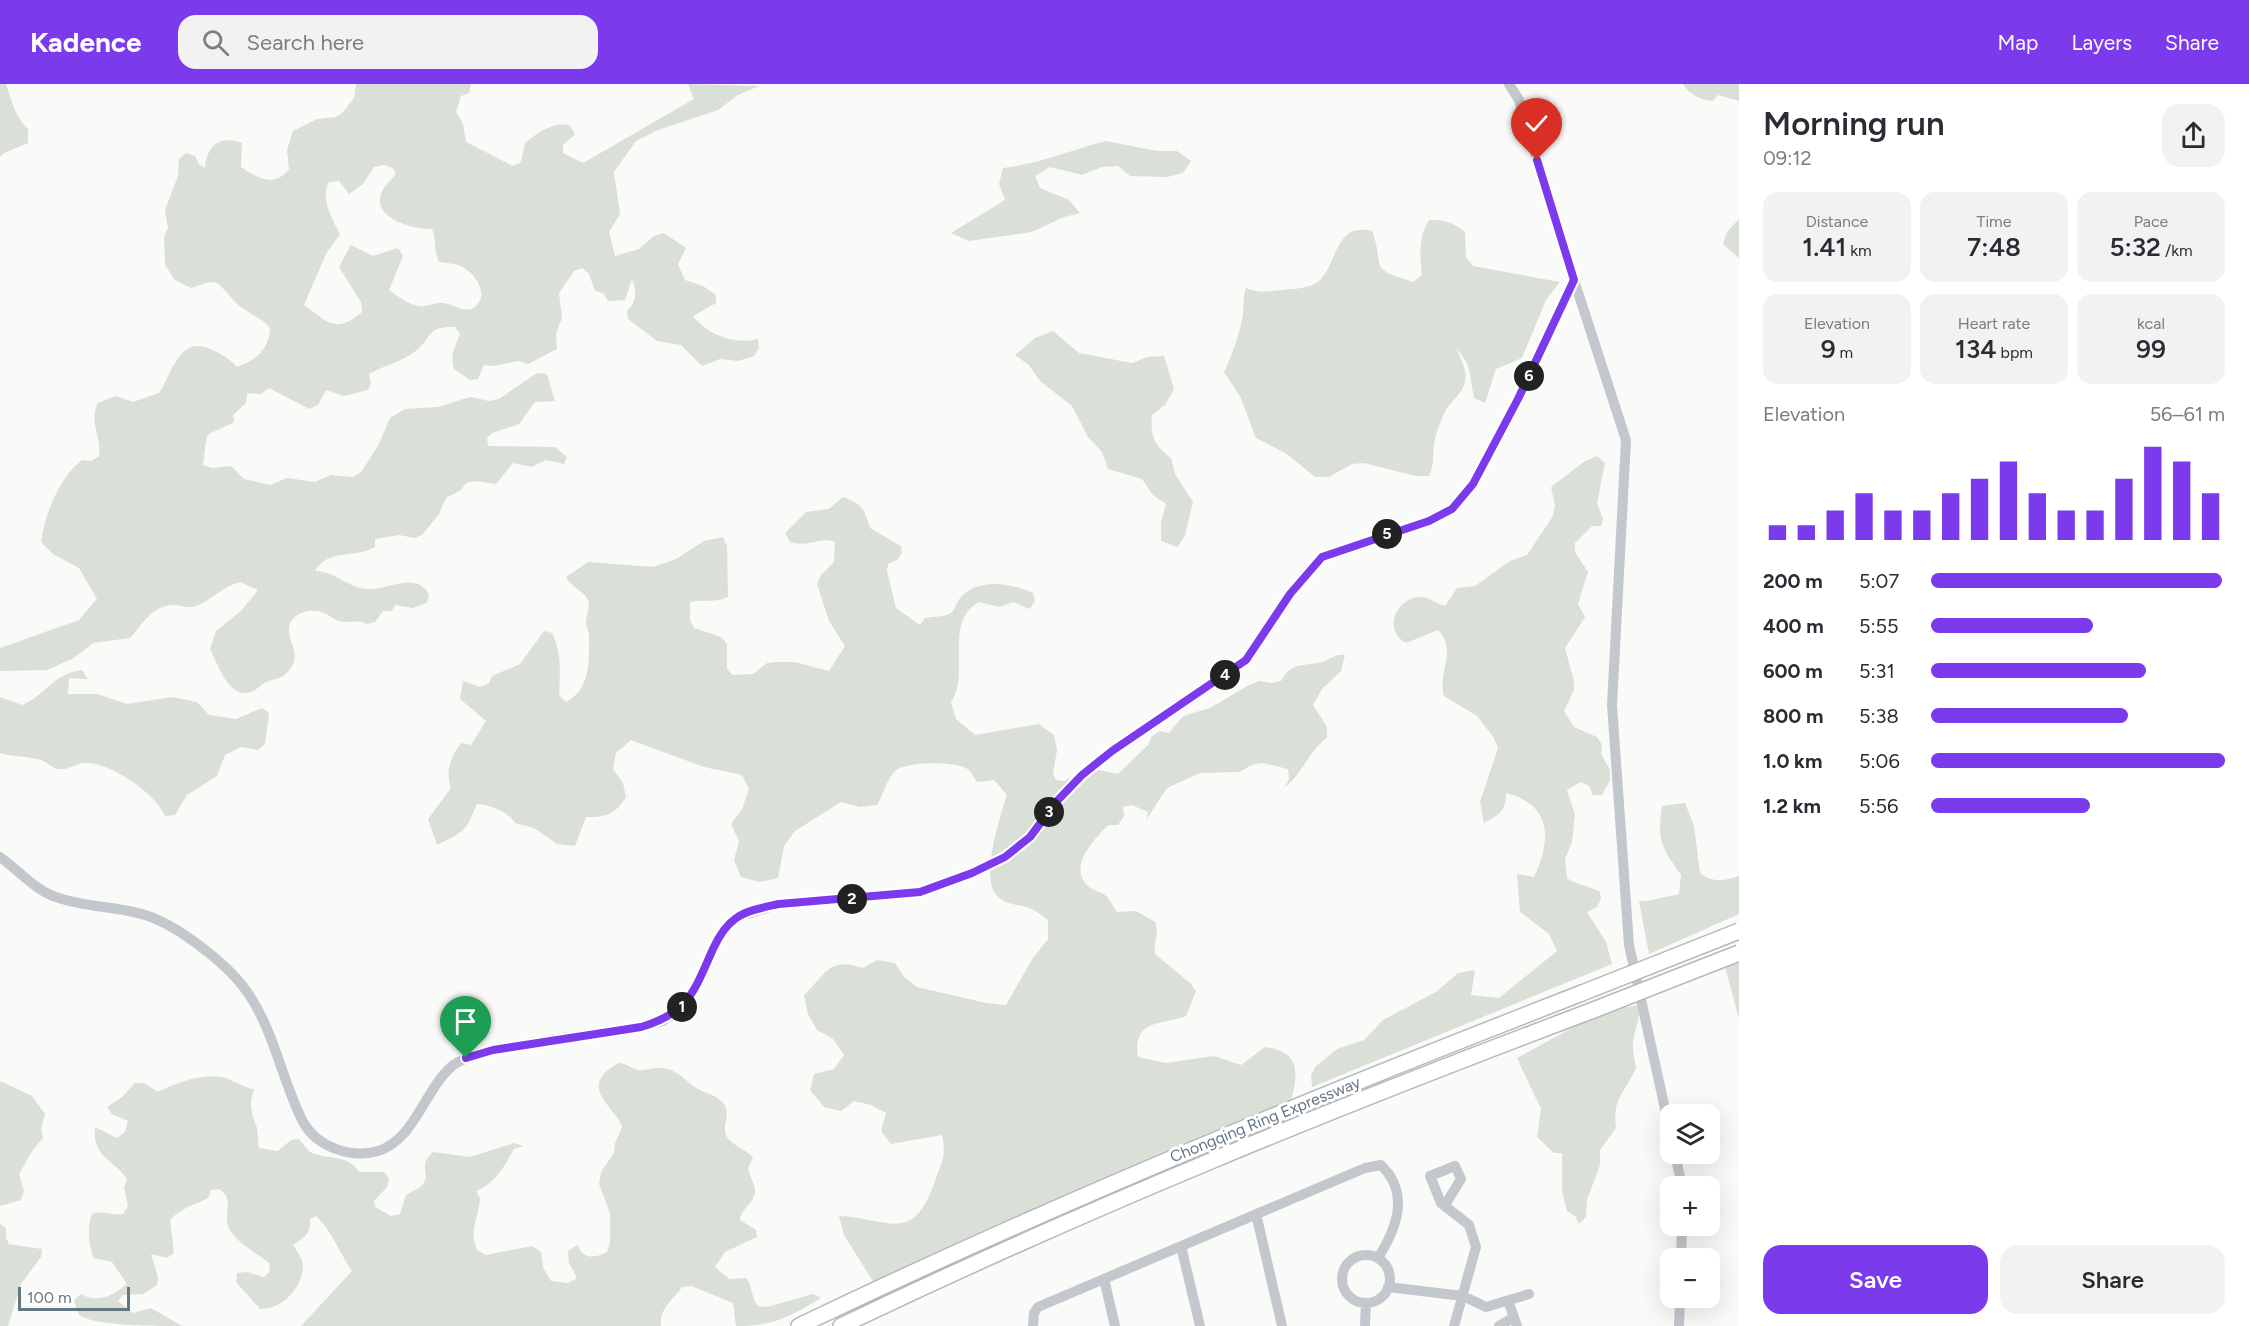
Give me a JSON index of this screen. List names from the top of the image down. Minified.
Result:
{"streets":{"highway":["Chongqing Ring Expressway"]},"scale_bar":"100 m","page":{"header":"Kadence","search":"Search here","nav":["Map","Layers","Share"],"heading":["Morning run","09:12"],"stats":[["Distance","1.41 km"],["Time","7:48"],["Pace","5:32 /km"],["Elevation","9 m"],["Heart rate","134 bpm"],["kcal","99"]],"pins":["6","5","4","3","2","1"],"chart":["Elevation","56–61 m"],"list":[{"name":"200 m","note":"5:07"},{"name":"400 m","note":"5:55"},{"name":"600 m","note":"5:31"},{"name":"800 m","note":"5:38"},{"name":"1.0 km","note":"5:06"},{"name":"1.2 km","note":"5:56"}],"map_buttons":["+","−"],"buttons":["Save","Share"],"scale":"100 m"}}
